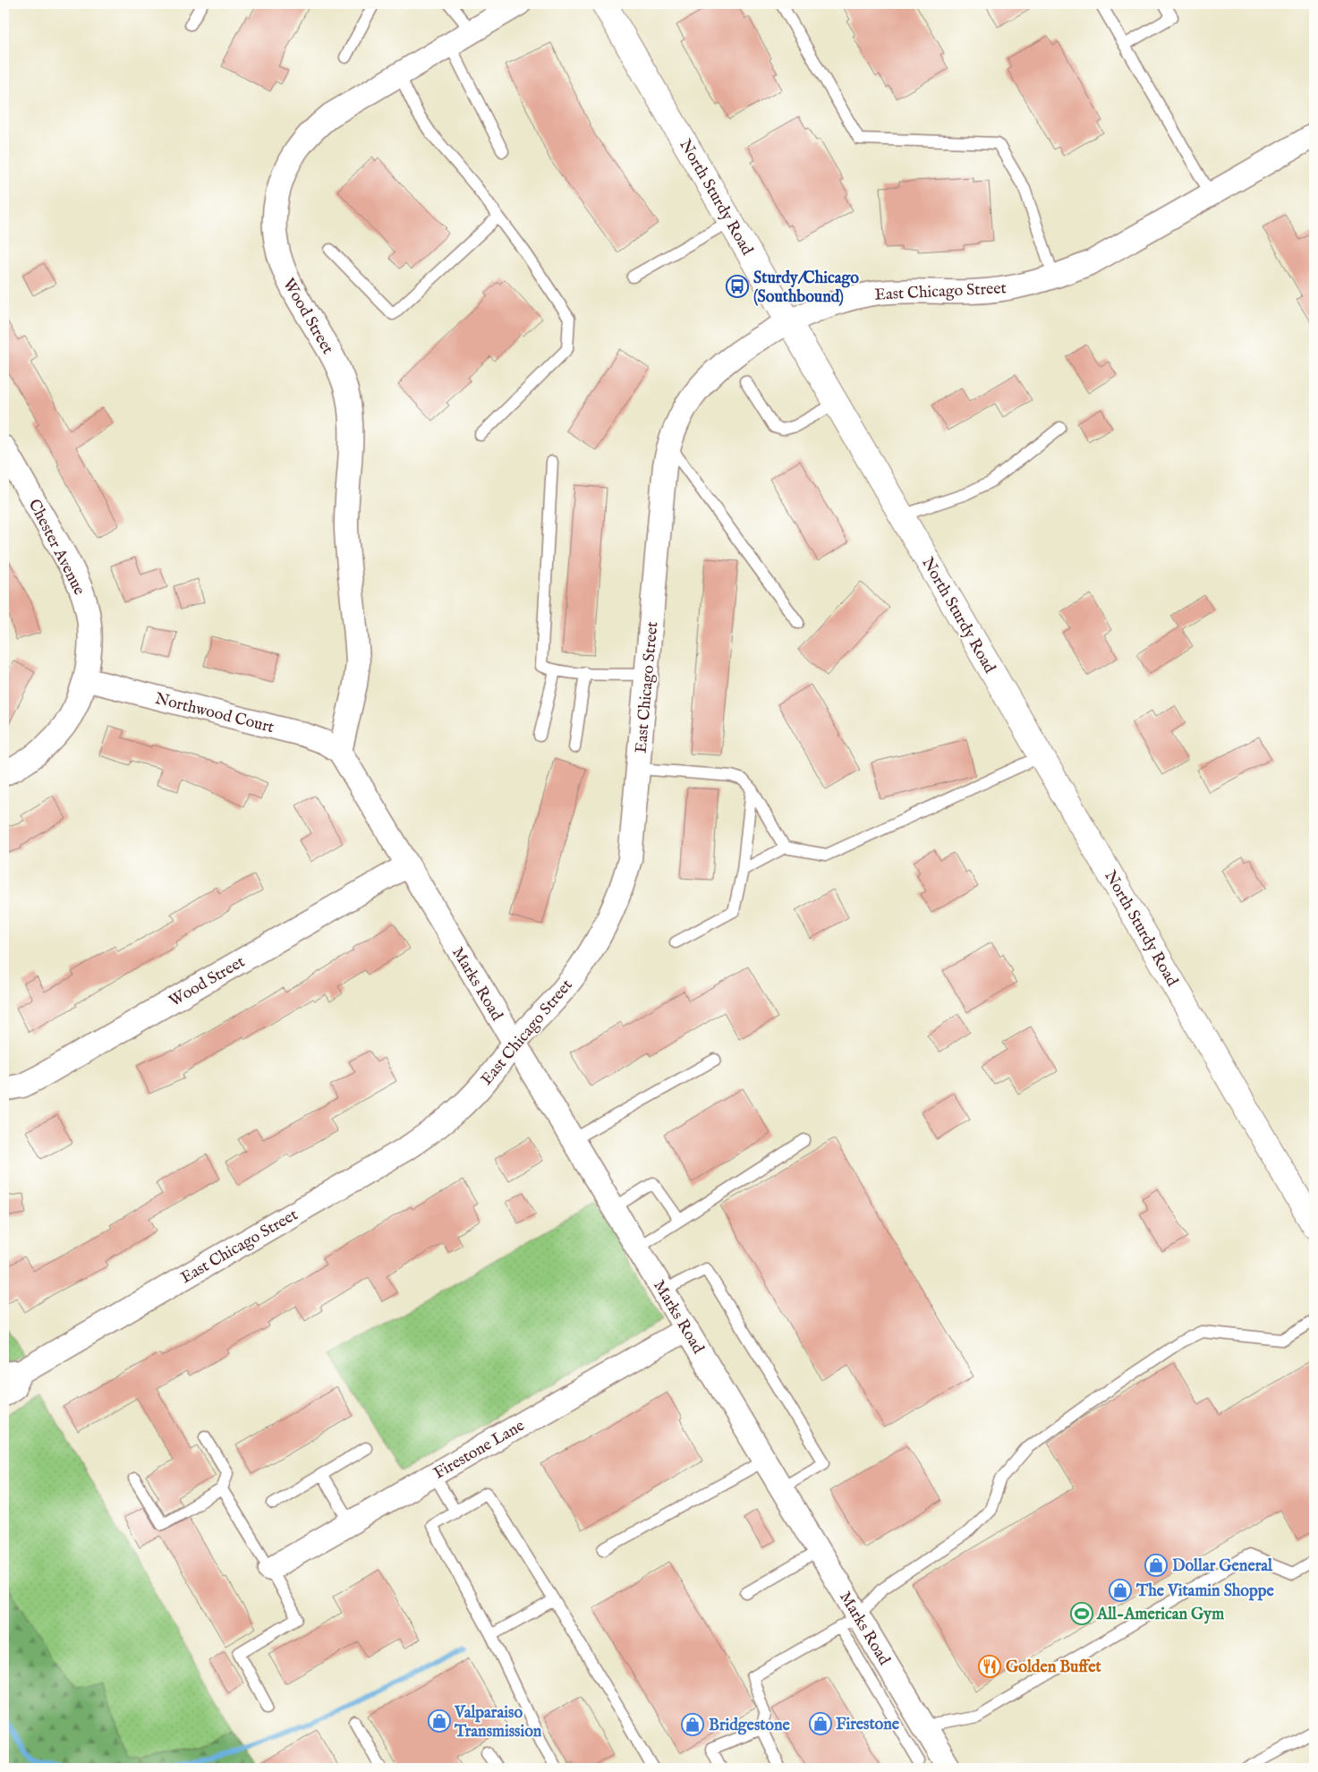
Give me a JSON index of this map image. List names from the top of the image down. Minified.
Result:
{"streets":{"street":["North Sturdy Road","East Chicago Street","Wood Street","Chester Avenue","Northwood Court","Marks Road","Firestone Lane"]},"crossings":[["North Sturdy Road","East Chicago Street"],["East Chicago Street","Marks Road"],["Wood Street","Northwood Court"],["Wood Street","Marks Road"],["Chester Avenue","Northwood Court"],["Marks Road","Firestone Lane"]],"places":{"bus stop":["Sturdy/Chicago (Southbound)"],"shop":["Dollar General","The Vitamin Shoppe","Valparaiso Transmission","Firestone","Bridgestone"],"sports":["All-American Gym"],"restaurant":["Golden Buffet"]}}
